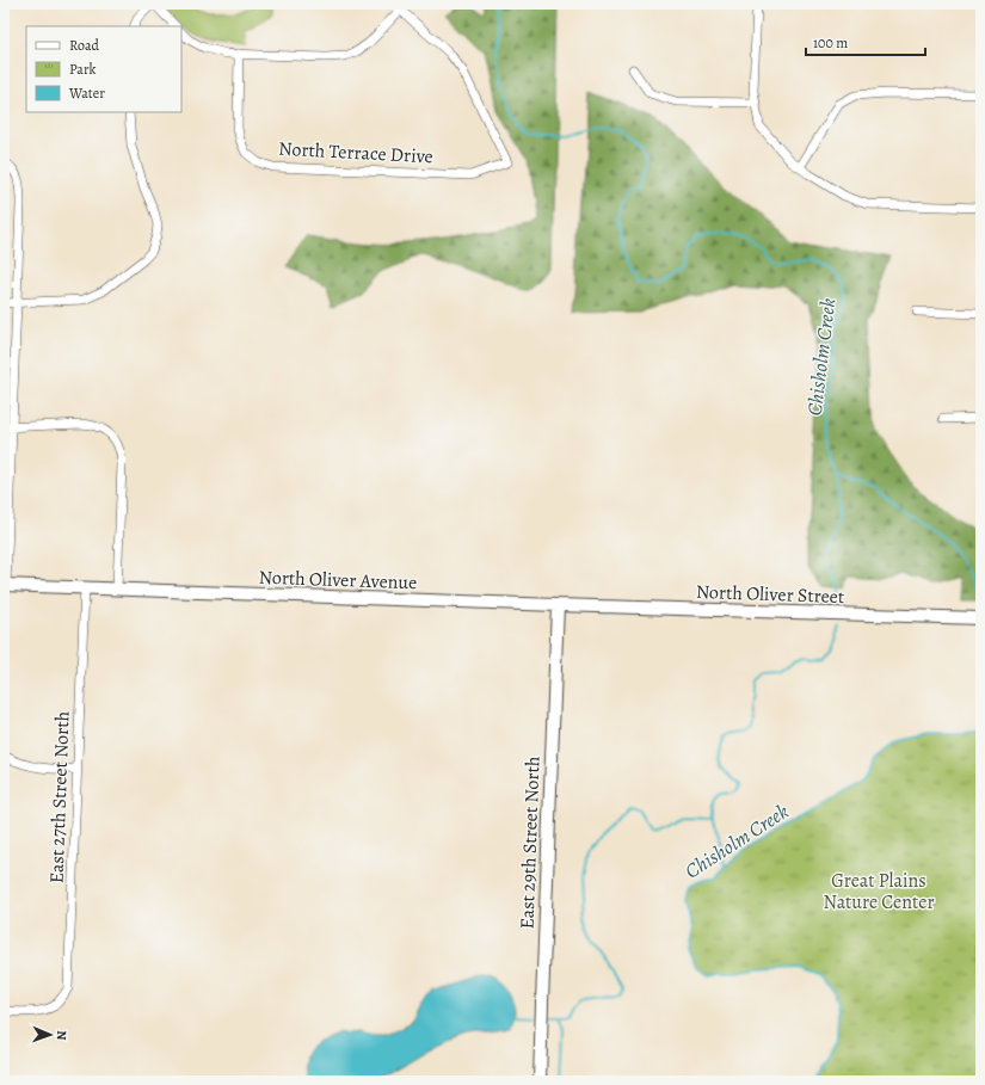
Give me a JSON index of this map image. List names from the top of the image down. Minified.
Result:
{"streets":{"main road":["North Oliver Avenue","North Oliver Street","East 29th Street North"],"street":["North Terrace Drive","East 27th Street North"]},"crossings":[["North Oliver Avenue","North Oliver Street"],["North Oliver Avenue","East 29th Street North"],["North Oliver Street","East 29th Street North"]],"water":["Chisholm Creek"],"parks":["Great Plains Nature Center"],"legend":["Road","Park","Water"],"scale_bar":"100 m","north":"right"}
